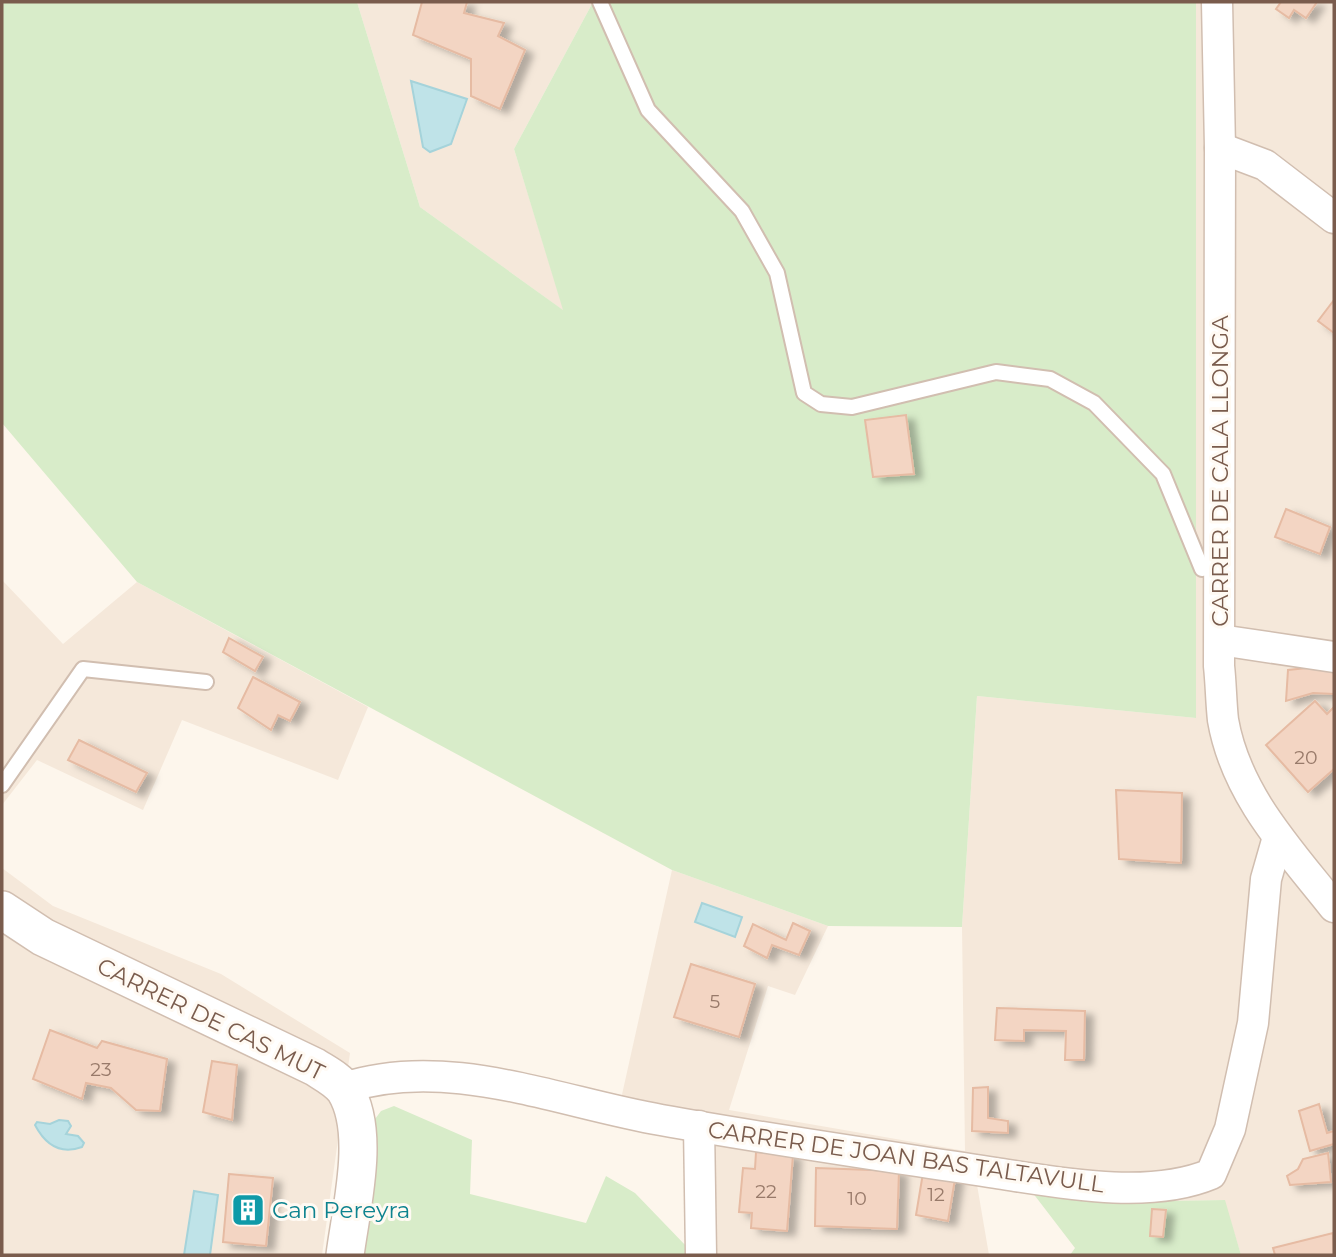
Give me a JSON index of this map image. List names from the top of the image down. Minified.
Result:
{"streets":{"street":["CARRER DE CALA LLONGA","CARRER DE CAS MUT","CARRER DE JOAN BAS TALTAVULL"]},"crossings":[["CARRER DE CALA LLONGA","CARRER DE JOAN BAS TALTAVULL"],["CARRER DE CAS MUT","CARRER DE JOAN BAS TALTAVULL"]],"places":{"building":["Can Pereyra"]},"house_numbers":["20","5","23","22","12","10"]}
